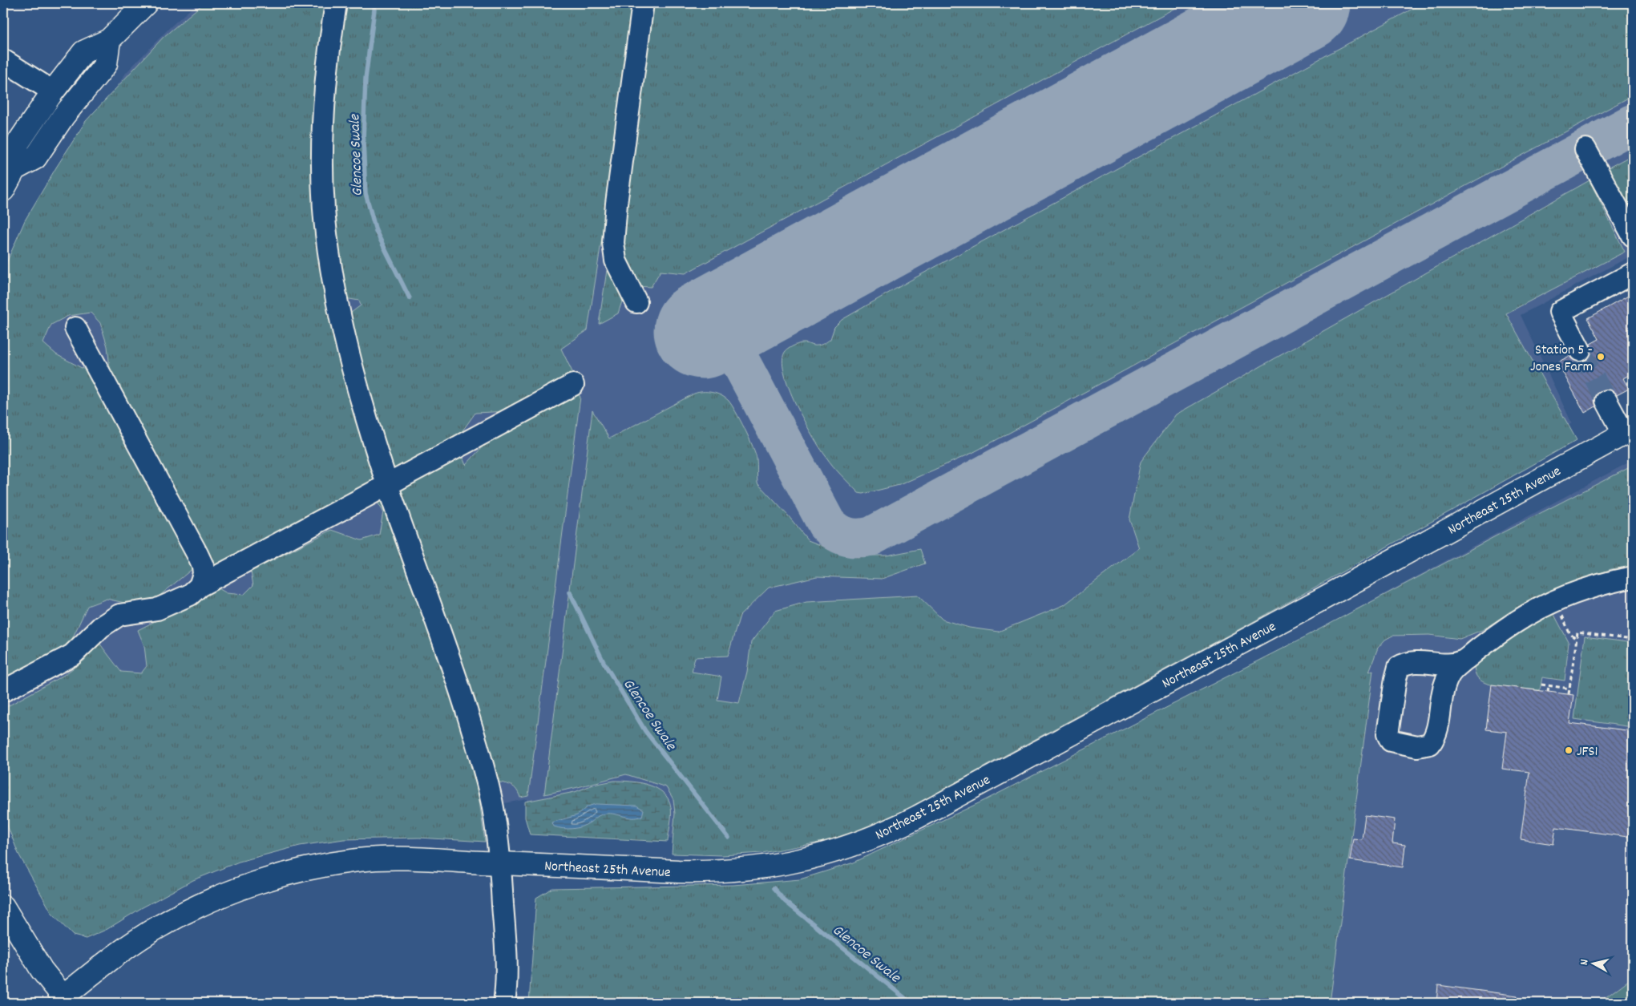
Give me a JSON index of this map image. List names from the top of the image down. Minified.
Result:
{"streets":{"main road":["Northeast 25th Avenue"]},"water":["Glencoe Swale"],"places":["Station 5 - Jones Farm","JFS1"],"north":"left"}
